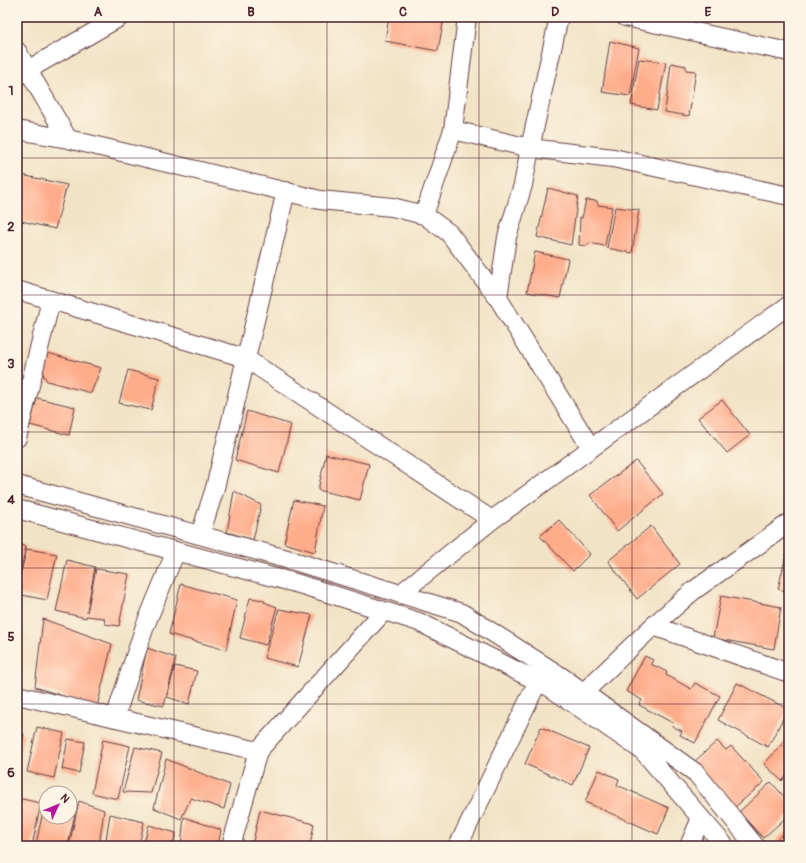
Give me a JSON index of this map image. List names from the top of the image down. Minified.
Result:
{"north":"top right","grid":{"columns":["A","B","C","D","E"],"rows":["1","2","3","4","5","6"]}}
